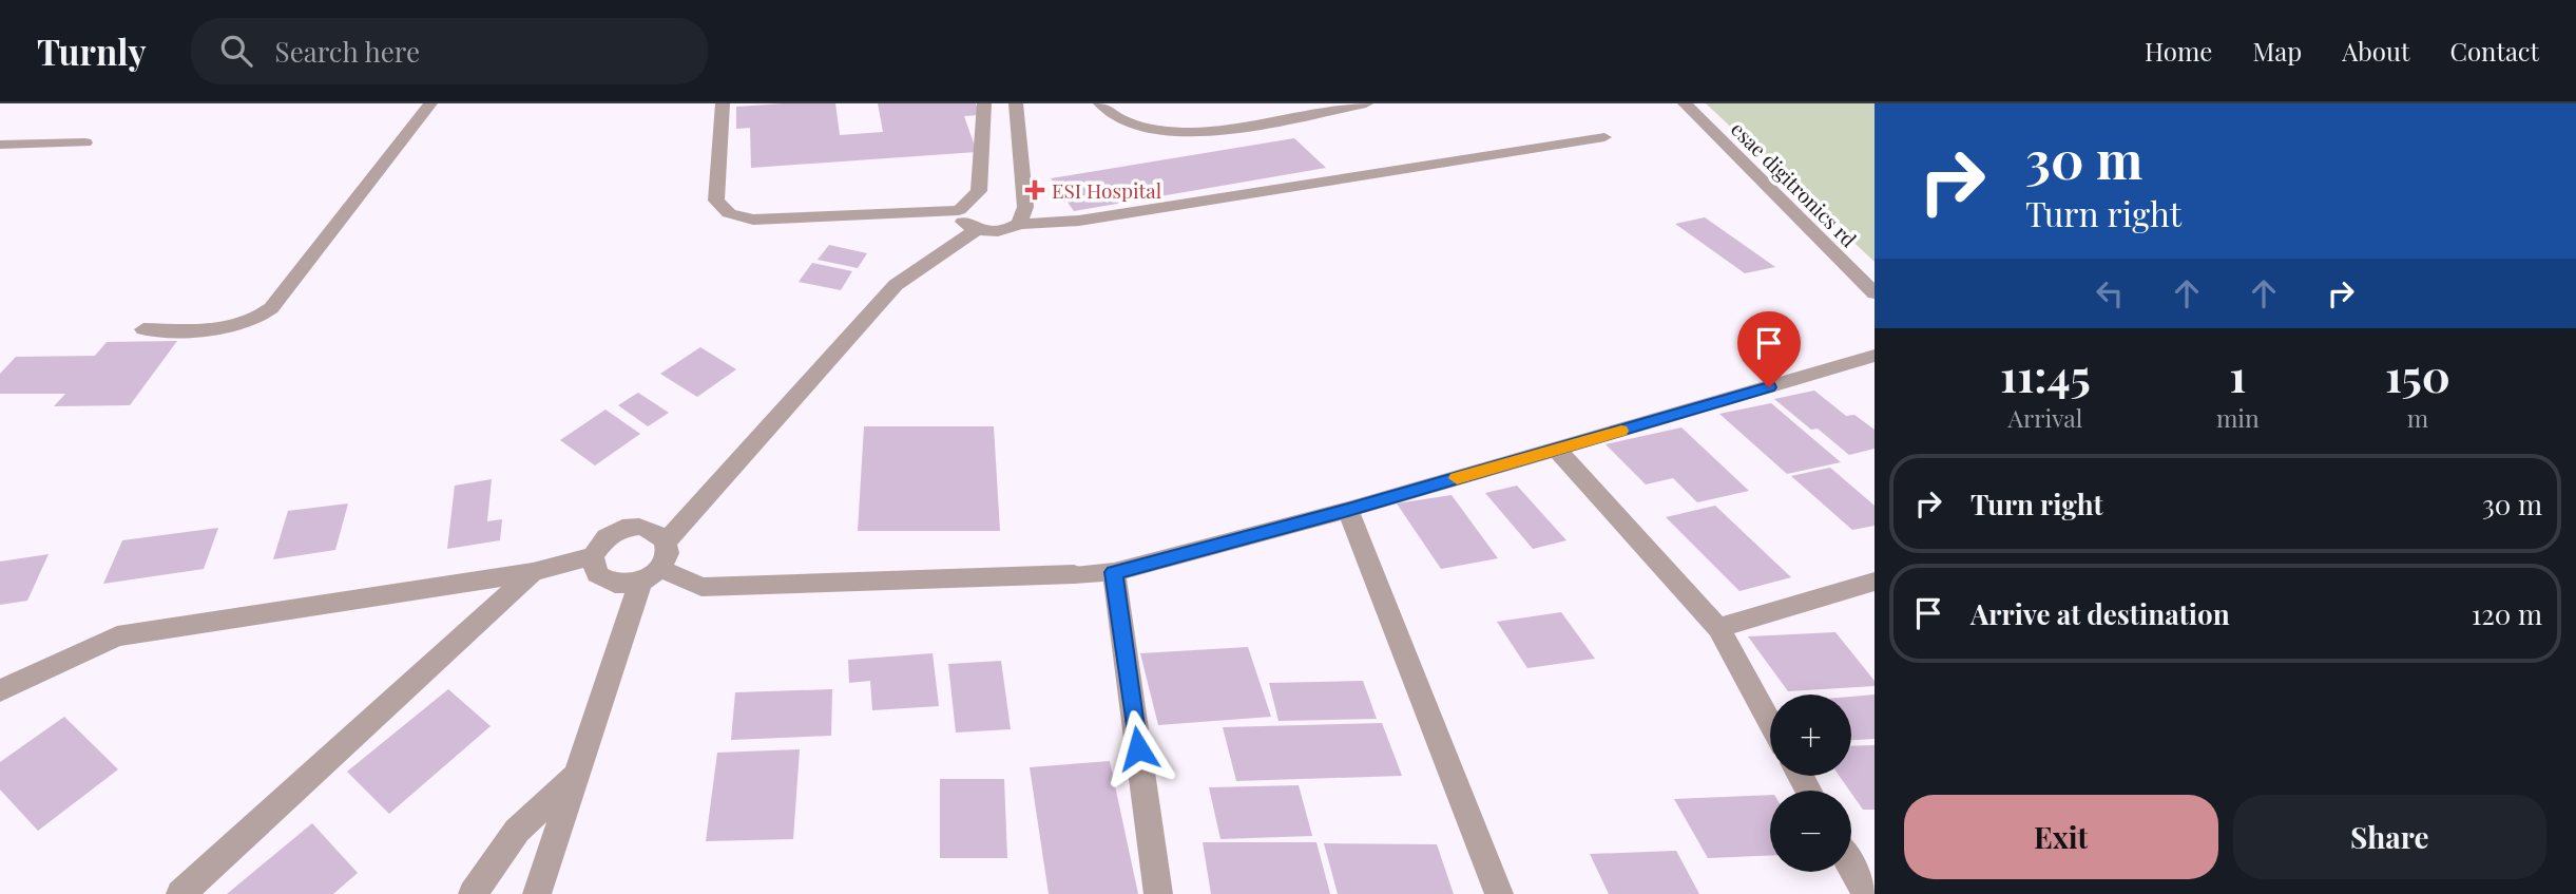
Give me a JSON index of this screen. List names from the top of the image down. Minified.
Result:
{"streets":{"street":["esae digitronics rd"]},"places":{"health":["ESI Hospital"]},"page":{"header":"Turnly","search":"Search here","nav":["Home","Map","About","Contact"],"turn":["30 m","Turn right"],"eta":["11:45","Arrival","1","min","150","m"],"list":[{"name":"Turn right","value":"30 m"},{"name":"Arrive at destination","value":"120 m"}],"map_buttons":["+","−"],"buttons":["Exit","Share"]}}
